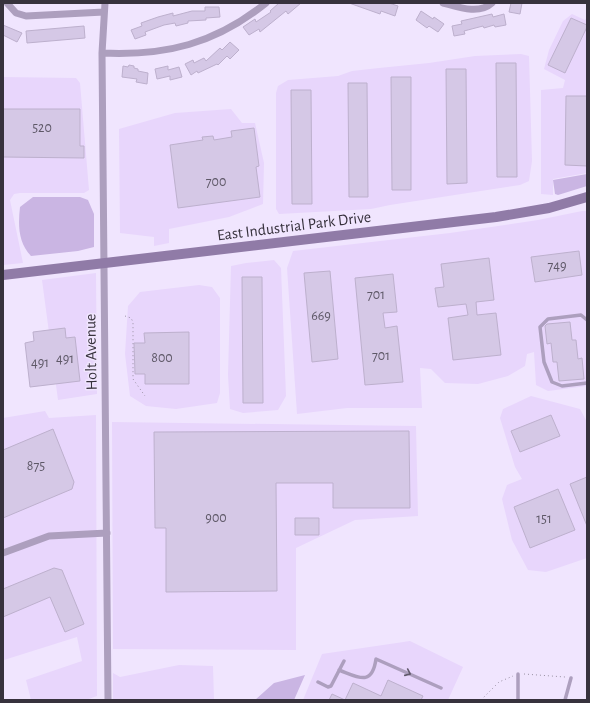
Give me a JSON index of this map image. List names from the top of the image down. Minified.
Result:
{"streets":{"street":["East Industrial Park Drive","Holt Avenue"]},"crossings":[["East Industrial Park Drive","Holt Avenue"]],"house_numbers":["520","700","749","701","669","701","800","491","491","875","900","151"]}
